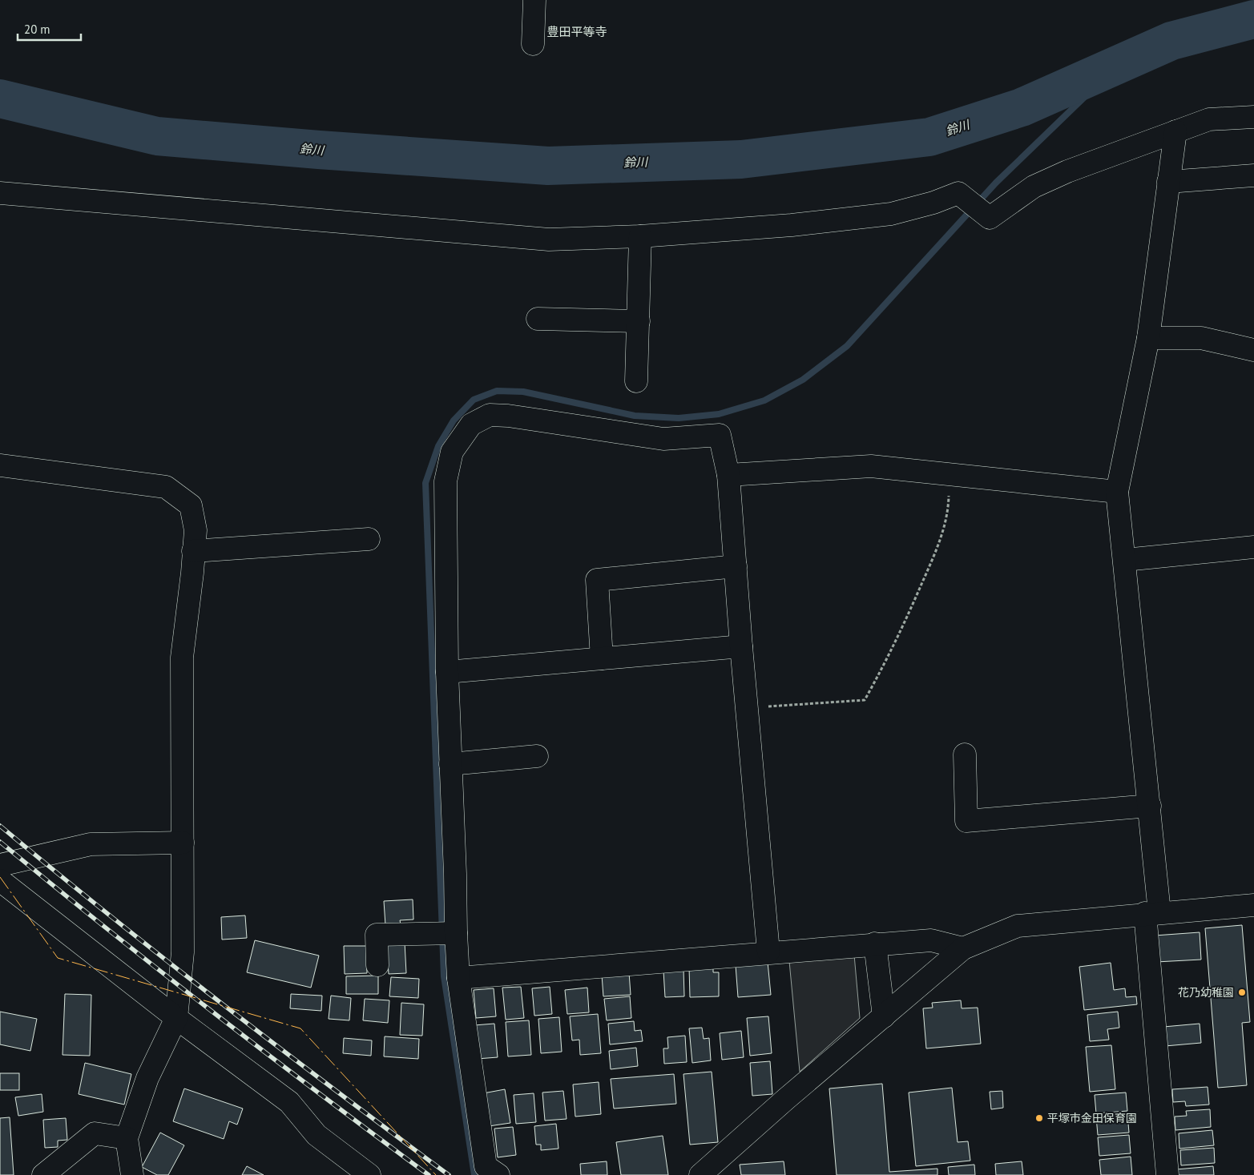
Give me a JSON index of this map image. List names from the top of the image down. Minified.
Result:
{"districts":["豊田平等寺"],"water":["鈴川"],"places":["花乃幼稚園","平塚市金田保育園"],"scale_bar":"20 m"}
